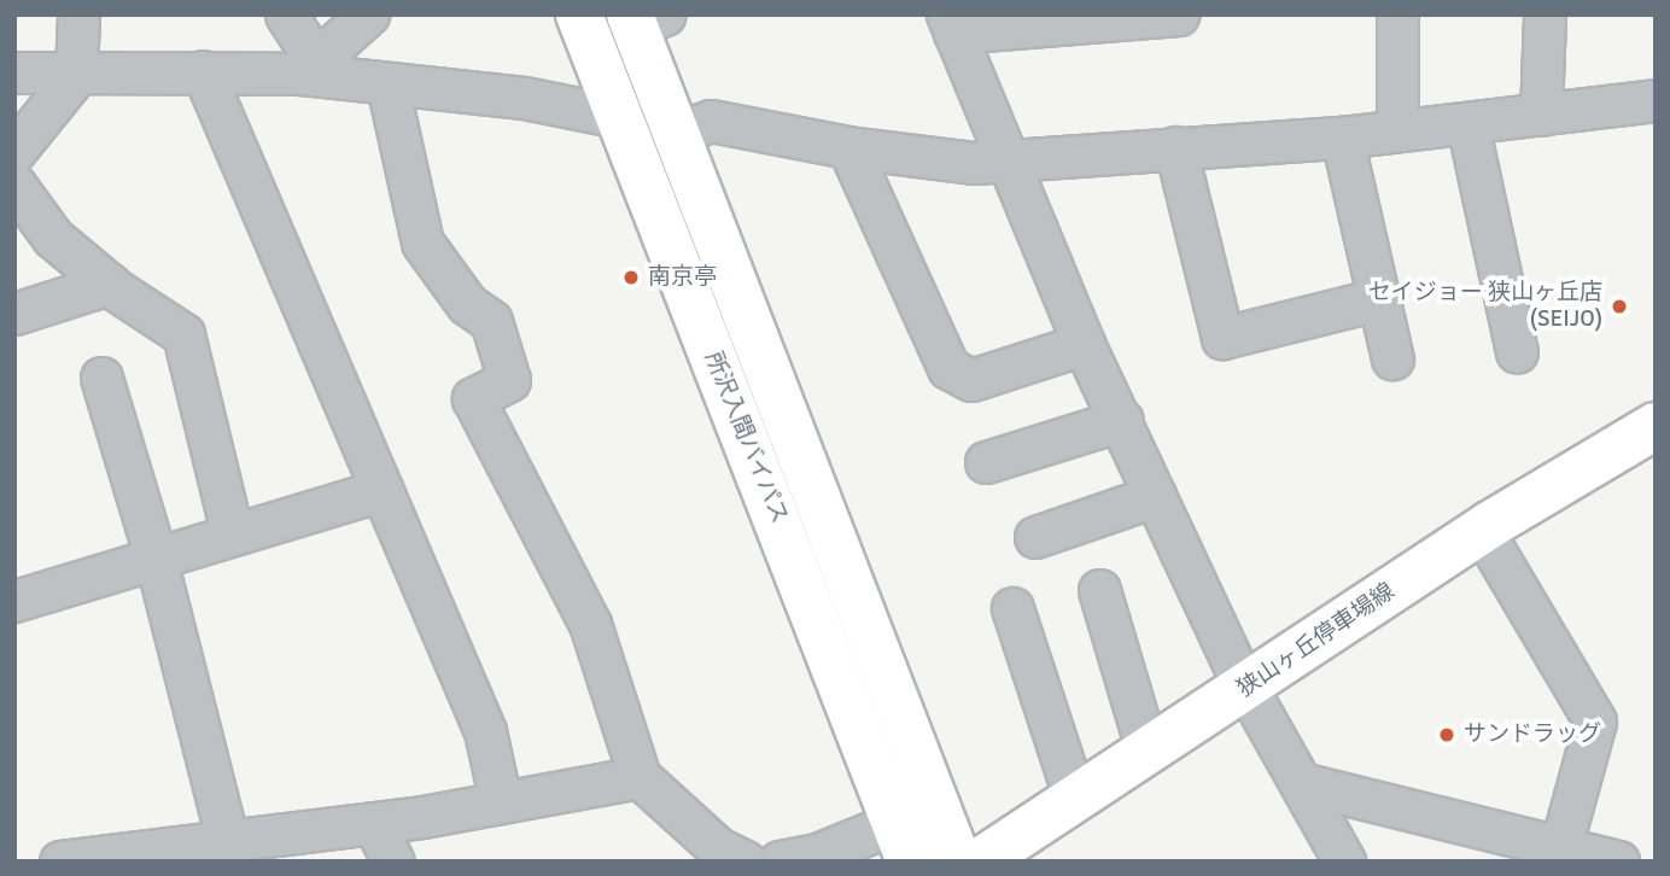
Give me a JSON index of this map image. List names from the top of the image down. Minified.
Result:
{"streets":{"main road":["所沢入間バイパス","狭山ヶ丘停車場線"]},"places":["南京亭","セイジョー 狭山ヶ丘店 (SEIJO)","サンドラッグ"]}
